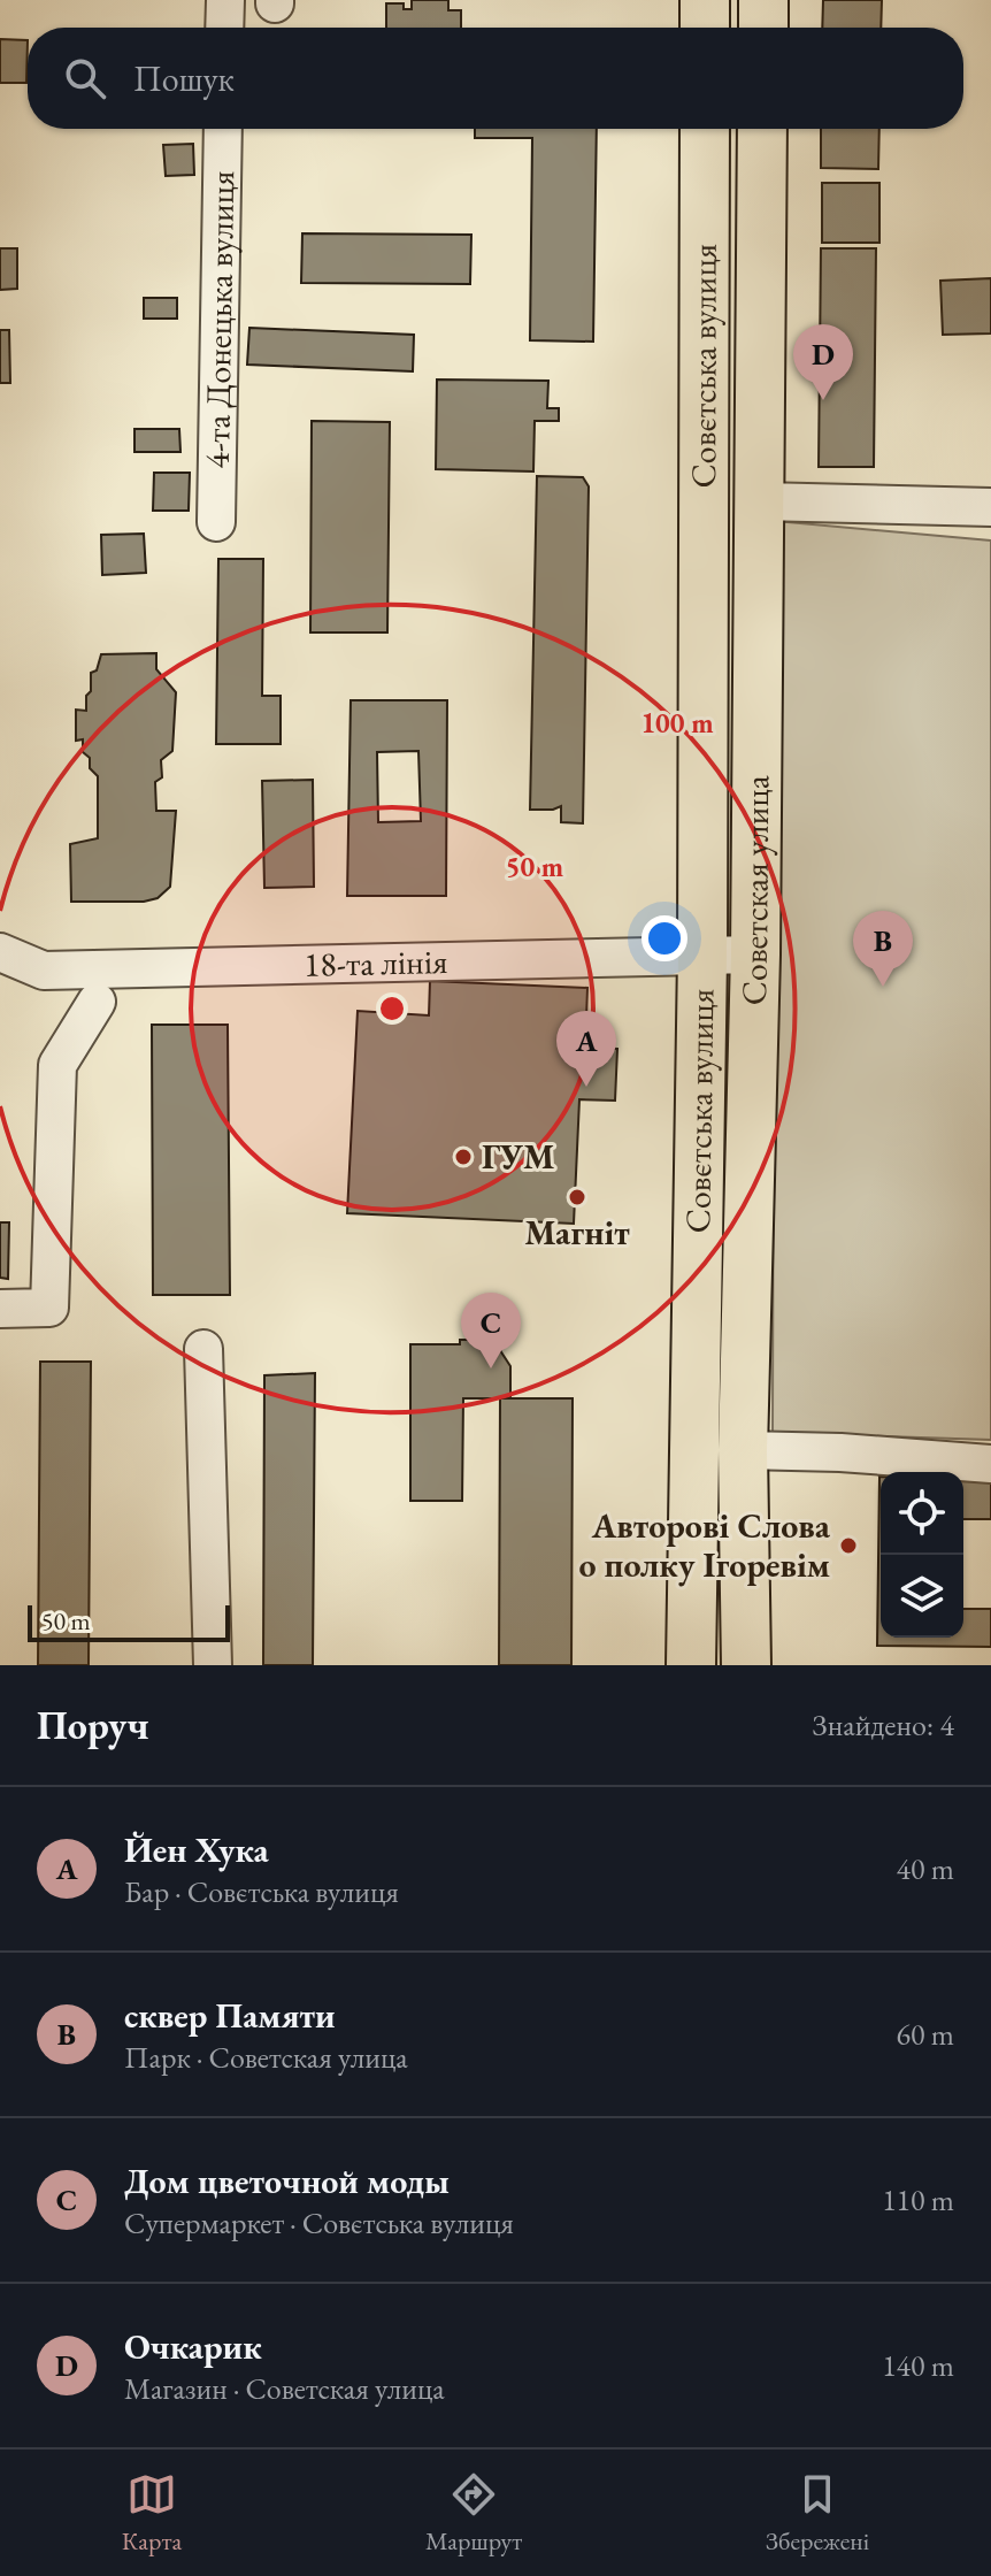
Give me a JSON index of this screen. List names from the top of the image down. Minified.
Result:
{"streets":{"main road":["Совєтська вулиця","Советская улица"],"street":["4-та Донецька вулиця","18-та лінія"]},"crossings":[["Совєтська вулиця","18-та лінія"],["Советская улица","18-та лінія"]],"places":["ГУМ","Магніт","Авторові Слова о полку Ігоревім"],"scale_bar":"50 m","page":{"search":"Пошук","pins":["D","B","A","C"],"scale":"50 m","heading":["Поруч","Знайдено: 4"],"list":[{"mark":"A","name":"Йен Хука","note":"Бар · Совєтська вулиця","value":"40 m"},{"mark":"B","name":"сквер Памяти","note":"Парк · Советская улица","value":"60 m"},{"mark":"C","name":"Дом цветочной моды","note":"Супермаркет · Совєтська вулиця","value":"110 m"},{"mark":"D","name":"Очкарик","note":"Магазин · Советская улица","value":"140 m"}],"nav":["Карта","Маршрут","Збережені"]},"rings":["100 m","50 m"]}
